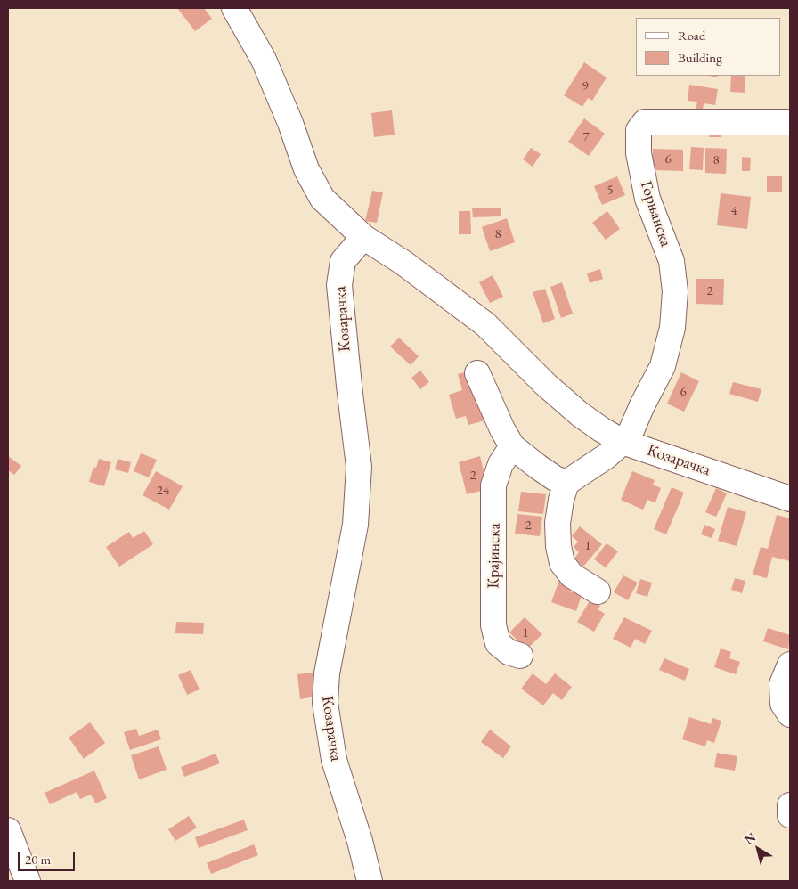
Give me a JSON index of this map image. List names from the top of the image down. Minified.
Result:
{"streets":{"street":["Горњанска","Козарачка","Крајинска"]},"crossings":[["Горњанска","Козарачка"]],"house_numbers":["9","7","6","8","5","4","8","2","6","2","24","2","1","1"],"legend":["Road","Building"],"scale_bar":"20 m","north":"top left"}
